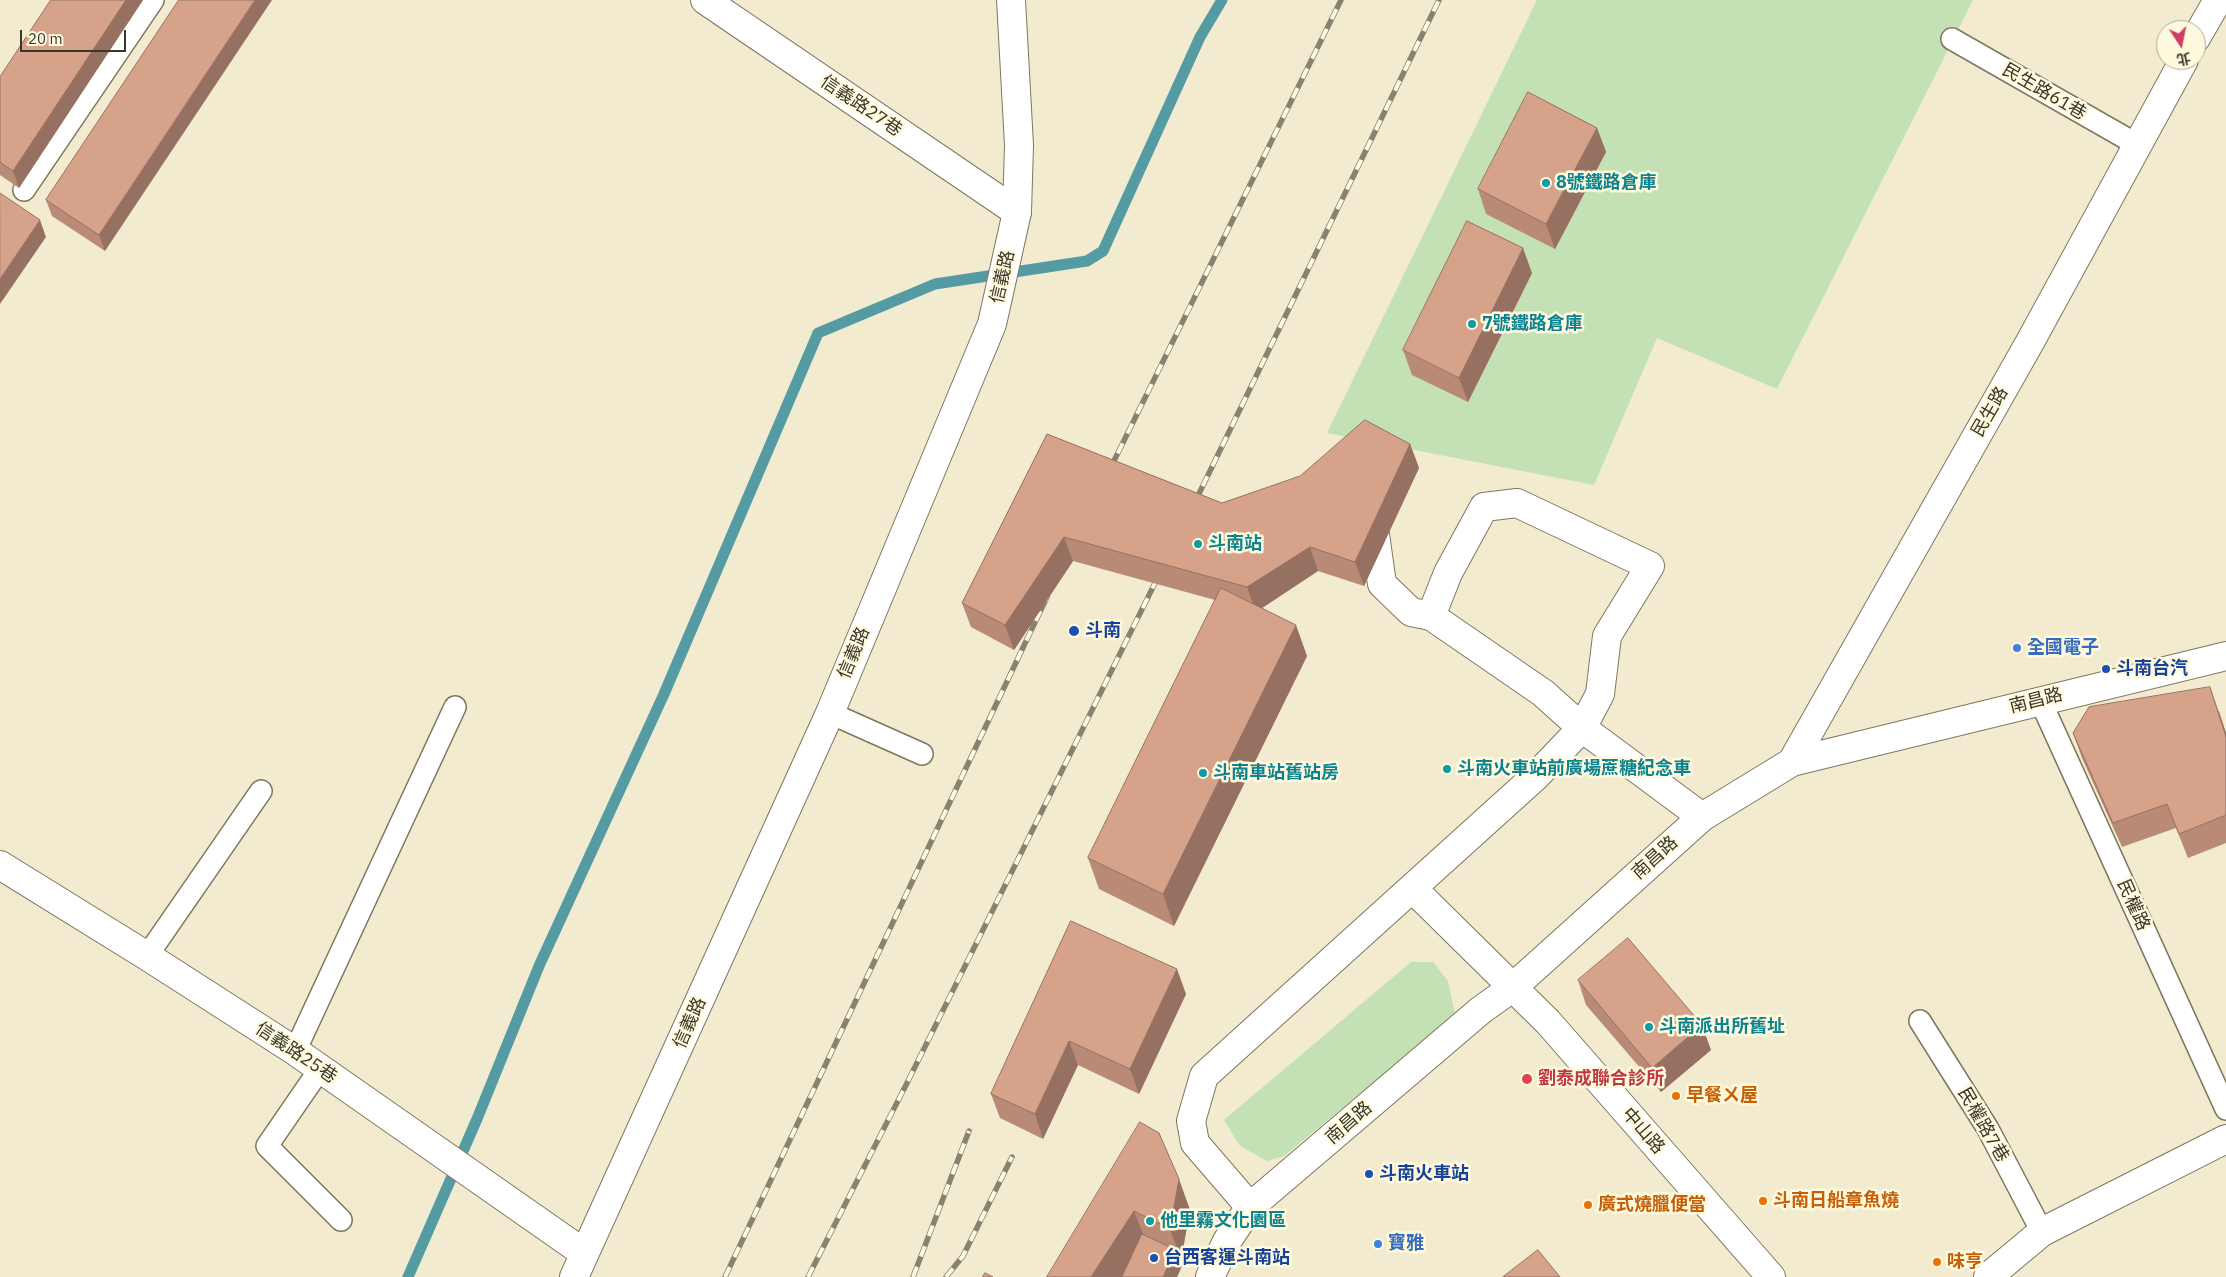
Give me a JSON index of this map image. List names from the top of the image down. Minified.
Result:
{"streets":{"street":["信義路27巷","信義路","民生路","南昌路","信義路25巷","中山路"],"lane":["民生路61巷","民權路","民權路7巷"]},"crossings":[["民生路61巷","民生路"],["信義路27巷","信義路"],["信義路","信義路25巷"],["民生路","南昌路"],["南昌路","民權路"],["南昌路","中山路"]],"places":["8號鐵路倉庫","7號鐵路倉庫","斗南站","斗南","全國電子","斗南台汽","斗南火車站前廣場蔗糖紀念車","斗南車站舊站房","斗南派出所舊址","劉泰成聯合診所","早餐ㄨ屋","斗南火車站","斗南日船章魚燒","廣式燒臘便當","他里霧文化園區","寶雅","台西客運斗南站","味亨"],"scale_bar":"20 m","north":"bottom"}
